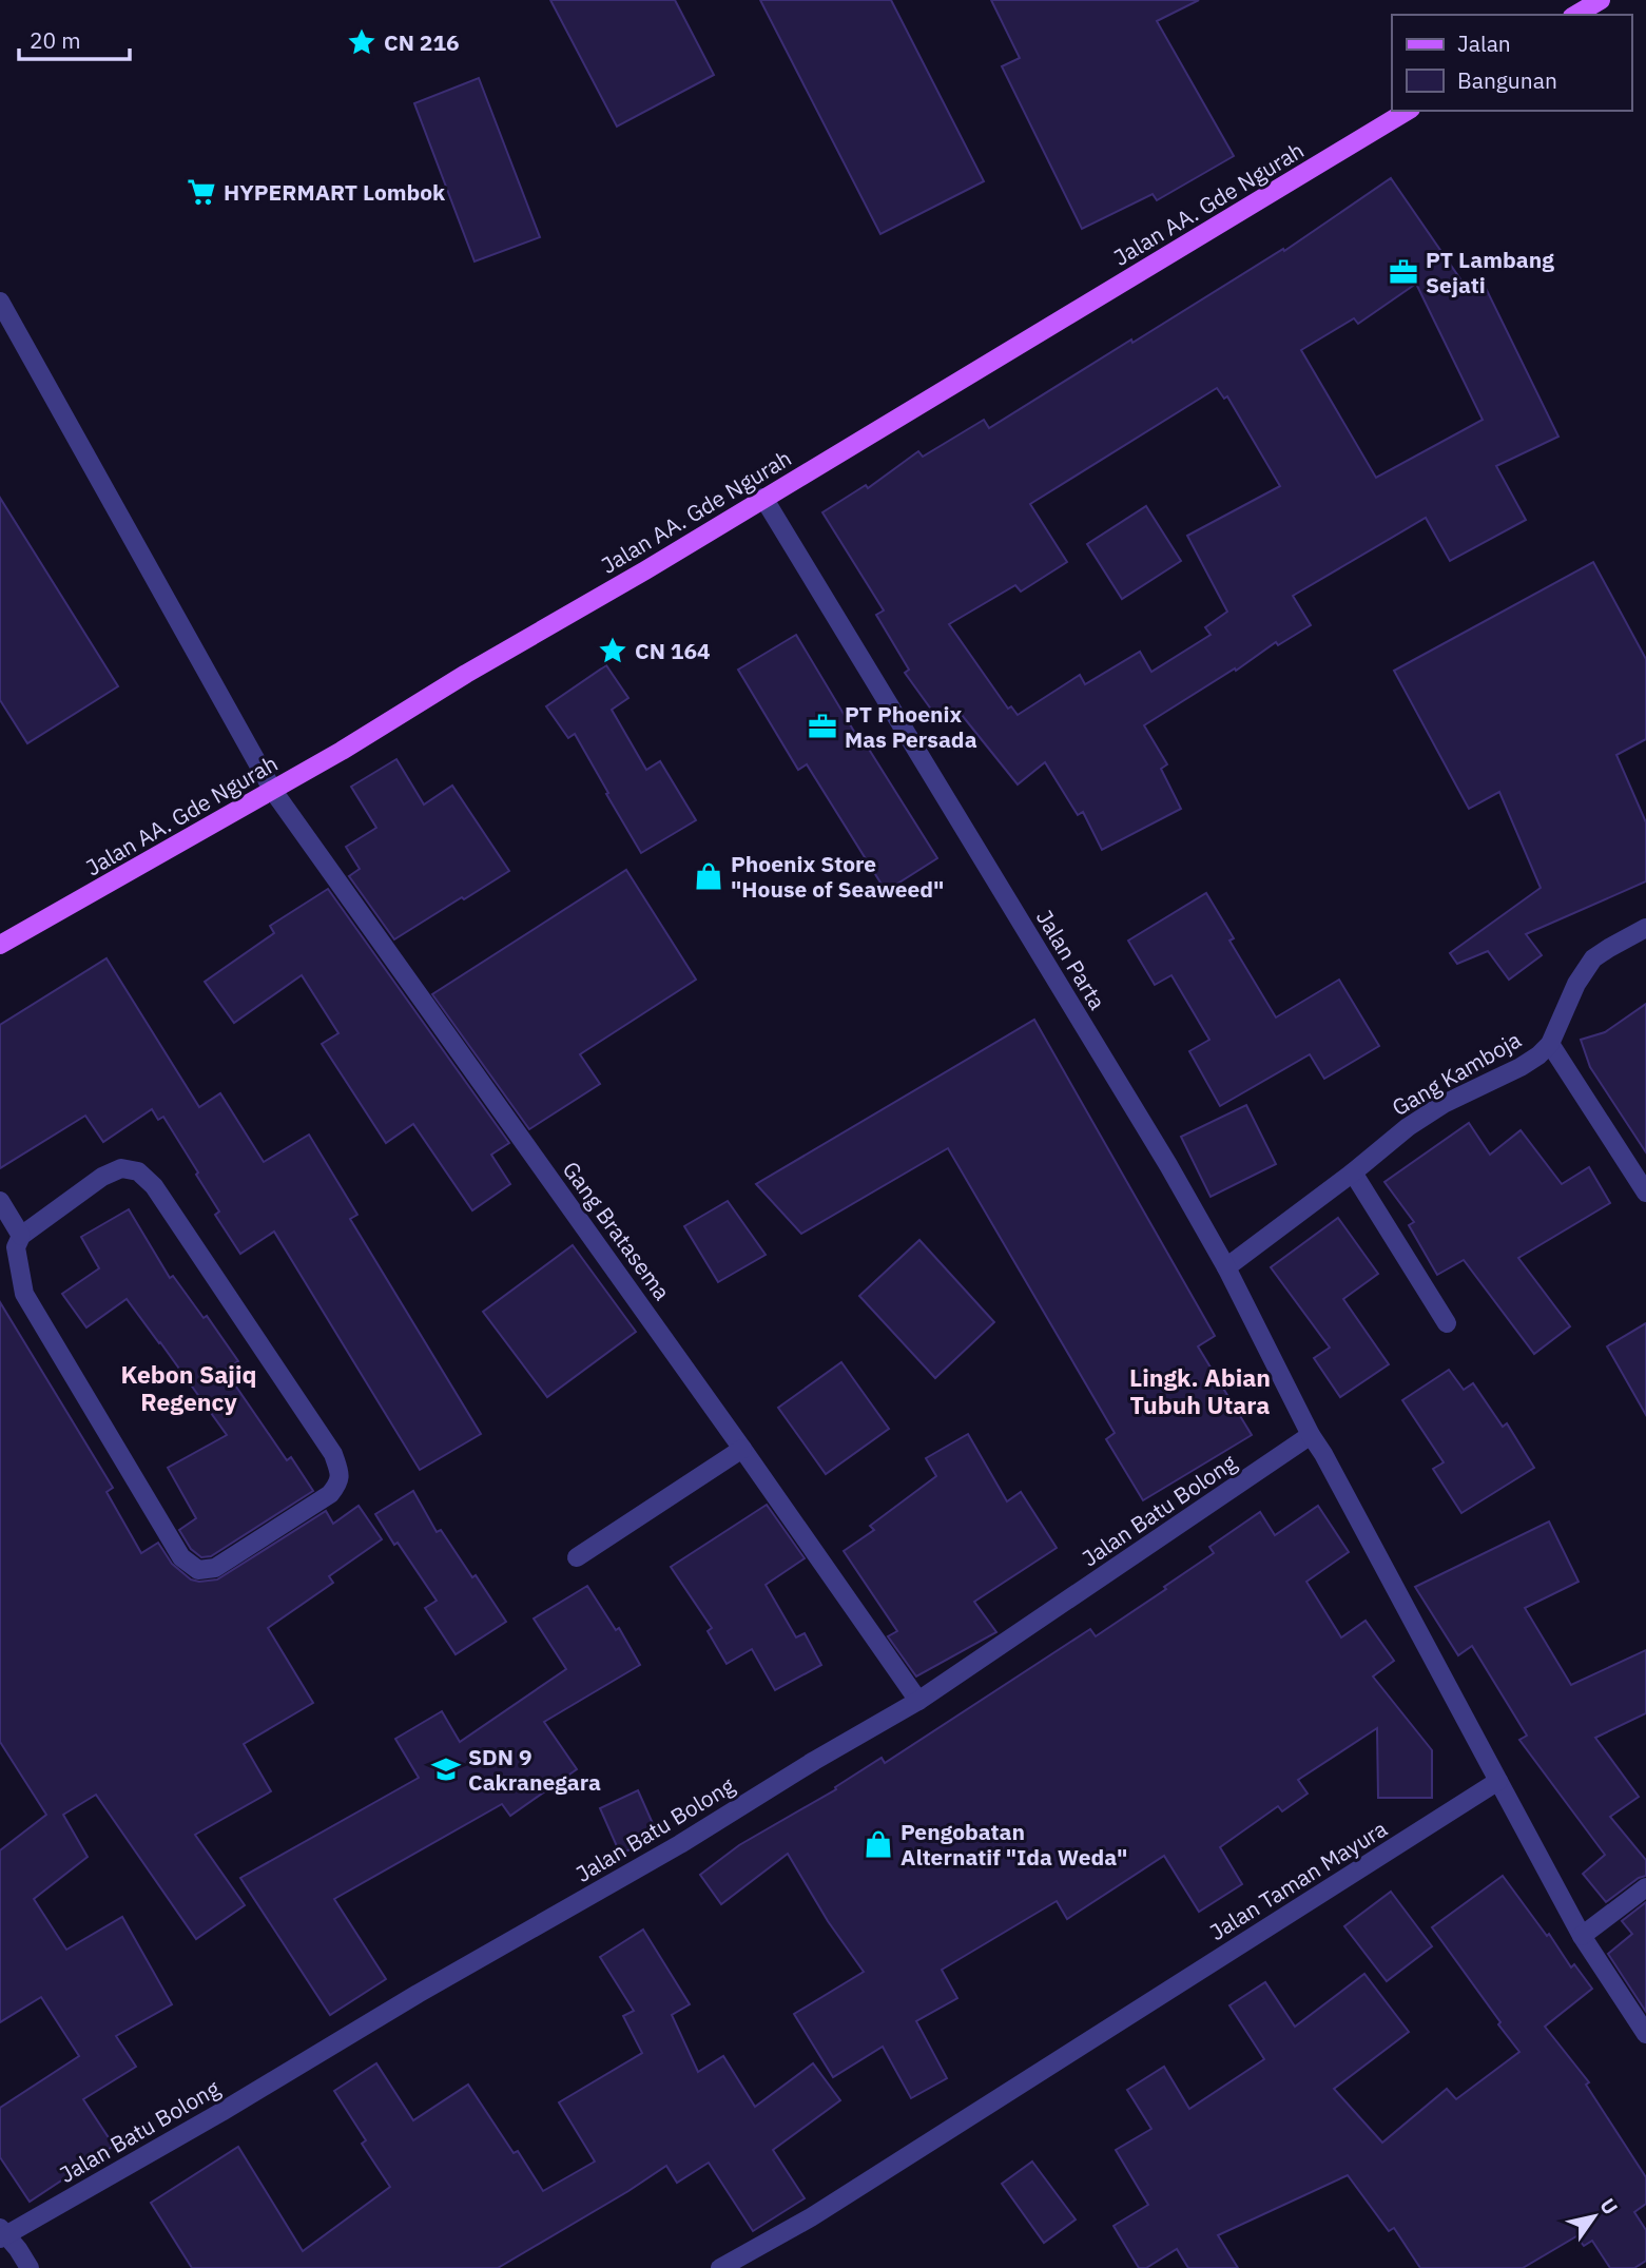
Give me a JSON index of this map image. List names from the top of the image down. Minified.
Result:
{"streets":{"main road":["Jalan AA. Gde Ngurah"],"street":["Jalan Parta","Gang Kamboja","Gang Bratasema","Jalan Batu Bolong","Jalan Taman Mayura"]},"crossings":[["Jalan AA. Gde Ngurah","Jalan Parta"],["Jalan AA. Gde Ngurah","Gang Bratasema"],["Jalan Parta","Gang Kamboja"],["Jalan Parta","Jalan Batu Bolong"],["Jalan Parta","Jalan Taman Mayura"],["Gang Bratasema","Jalan Batu Bolong"]],"districts":["Kebon Sajiq Regency","Lingk. Abian Tubuh Utara"],"places":{"place":["CN 216","CN 164"],"supermarket":["HYPERMART Lombok"],"office":["PT Lambang Sejati","PT Phoenix Mas Persada"],"shop":["Phoenix Store \"House of Seaweed\"","Pengobatan Alternatif \"Ida Weda\""],"school or university":["SDN 9 Cakranegara"]},"legend":["Jalan","Bangunan"],"scale_bar":"20 m","north":"top right"}
